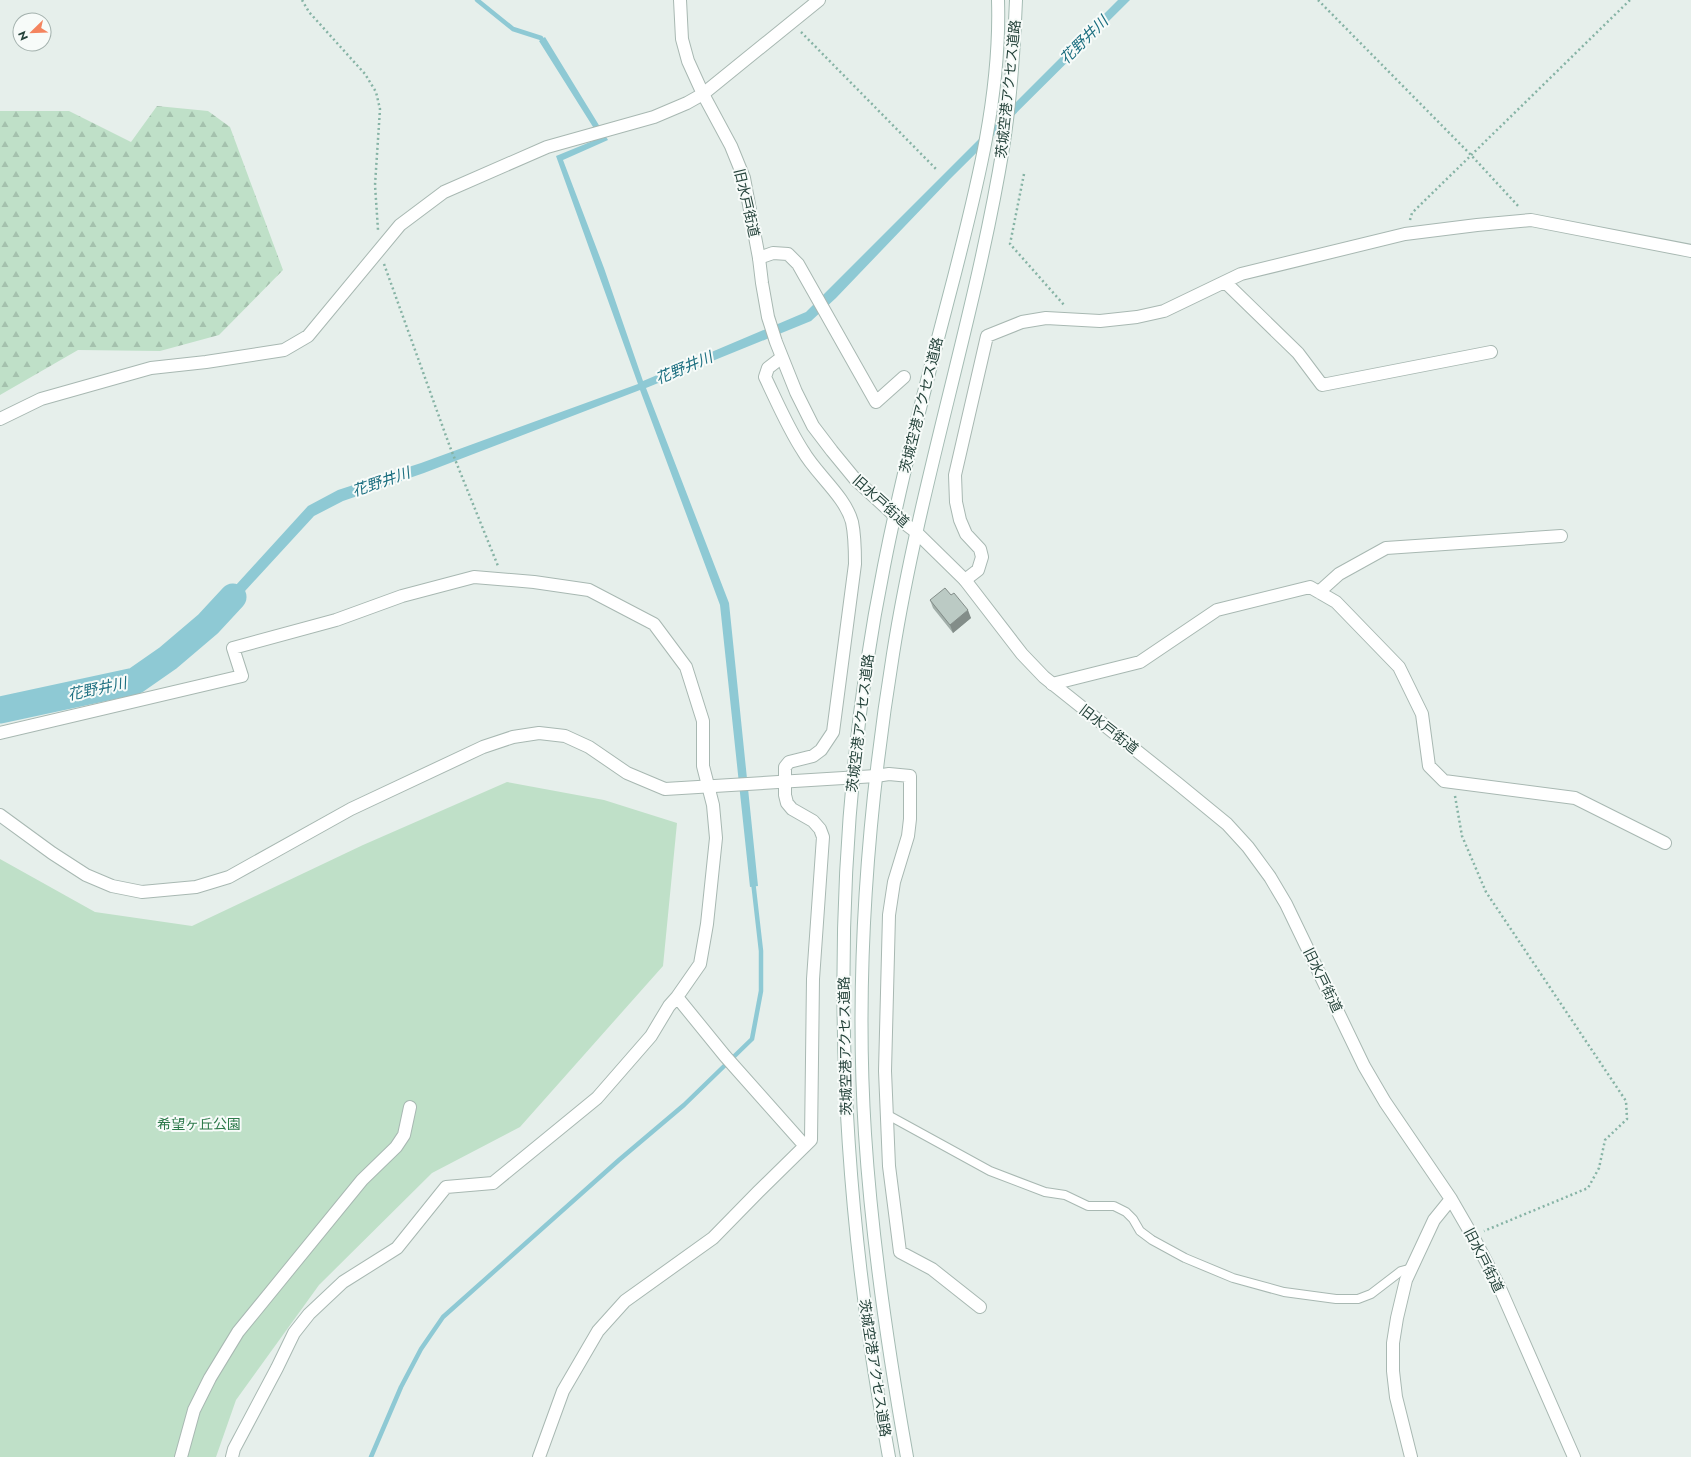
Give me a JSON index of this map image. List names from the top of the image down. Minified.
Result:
{"streets":{"street":["茨城空港アクセス道路","旧水戸街道"]},"crossings":[["茨城空港アクセス道路","旧水戸街道"]],"water":["花野井川"],"parks":["希望ヶ丘公園"],"north":"bottom left"}
